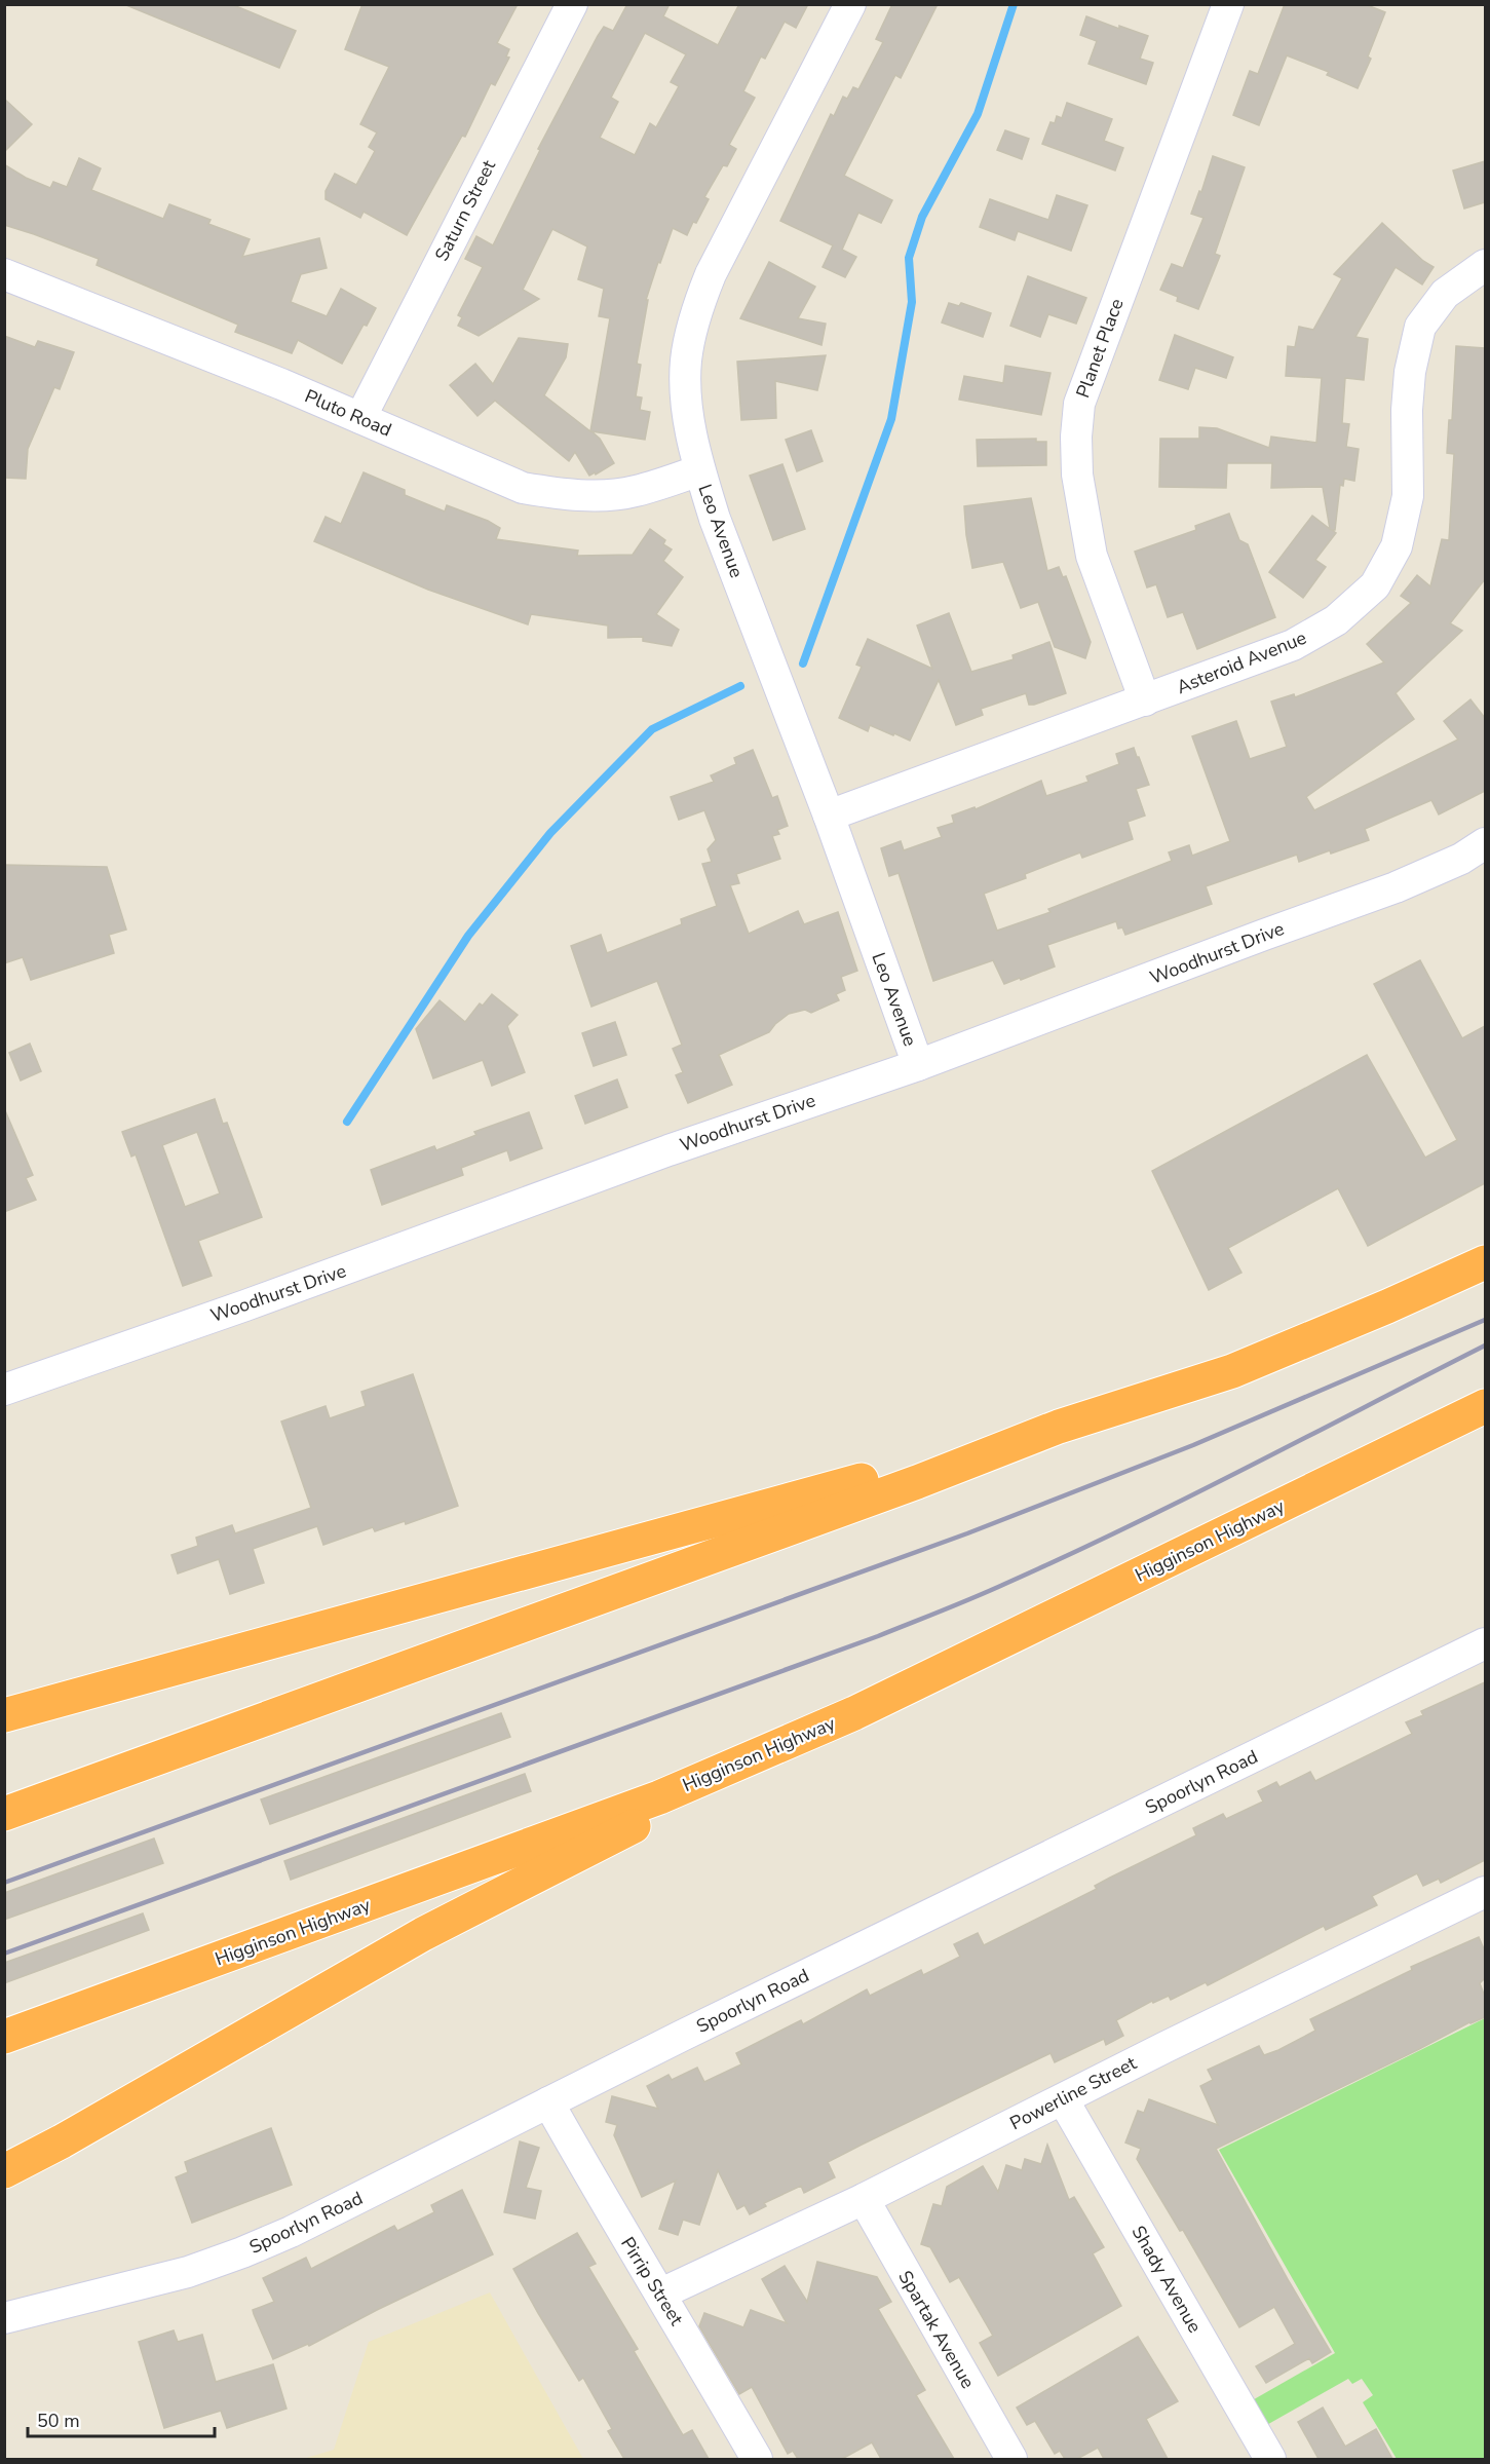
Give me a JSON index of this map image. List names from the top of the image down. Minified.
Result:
{"streets":{"highway":["Higginson Highway"],"street":["Saturn Street","Planet Place","Pluto Road","Leo Avenue","Asteroid Avenue","Woodhurst Drive","Spoorlyn Road","Powerline Street","Shady Avenue","Pirrip Street","Spartak Avenue"]},"crossings":[["Saturn Street","Pluto Road"],["Planet Place","Asteroid Avenue"],["Pluto Road","Leo Avenue"],["Leo Avenue","Asteroid Avenue"],["Leo Avenue","Woodhurst Drive"],["Spoorlyn Road","Pirrip Street"],["Powerline Street","Shady Avenue"],["Powerline Street","Pirrip Street"],["Powerline Street","Spartak Avenue"]],"scale_bar":"50 m"}
